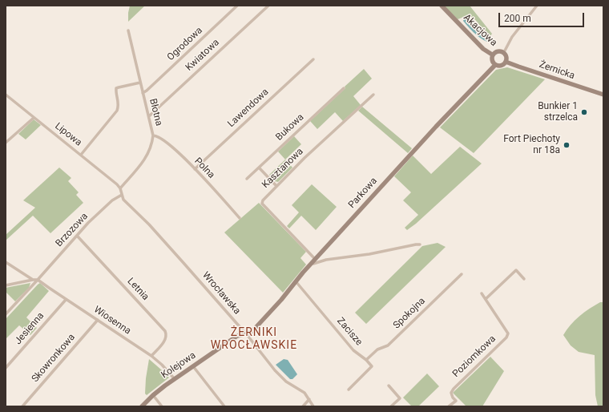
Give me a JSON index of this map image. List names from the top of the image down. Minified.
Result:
{"streets":{"street":["Akacjowa","Ogrodowa","Kwiatowa","Żernicka","Lawendowa","Błotna","Bukowa","Lipowa","Polna","Kasztanowa","Parkowa","Brzozowa","Letnia","Wrocławska","Spokojna","Wiosenna","Jesienna","Zacisze","Poziomkowa","Skowronkowa","Kolejowa"]},"crossings":[["Akacjowa","Żernicka"],["Akacjowa","Parkowa"],["Ogrodowa","Błotna"],["Kwiatowa","Błotna"],["Żernicka","Parkowa"],["Lawendowa","Polna"],["Błotna","Lipowa"],["Błotna","Polna"],["Błotna","Wrocławska"],["Lipowa","Wrocławska"],["Kasztanowa","Parkowa"],["Parkowa","Wrocławska"],["Parkowa","Zacisze"],["Parkowa","Kolejowa"],["Brzozowa","Letnia"],["Brzozowa","Wrocławska"],["Brzozowa","Wiosenna"],["Letnia","Wiosenna"],["Wrocławska","Kolejowa"],["Spokojna","Zacisze"],["Wiosenna","Jesienna"],["Wiosenna","Skowronkowa"],["Wiosenna","Kolejowa"]],"districts":["ŻERNIKI WROCŁAWSKIE"],"places":["Bunkier 1 strzelca","Fort Piechoty nr 18a"],"scale_bar":"200 m"}
